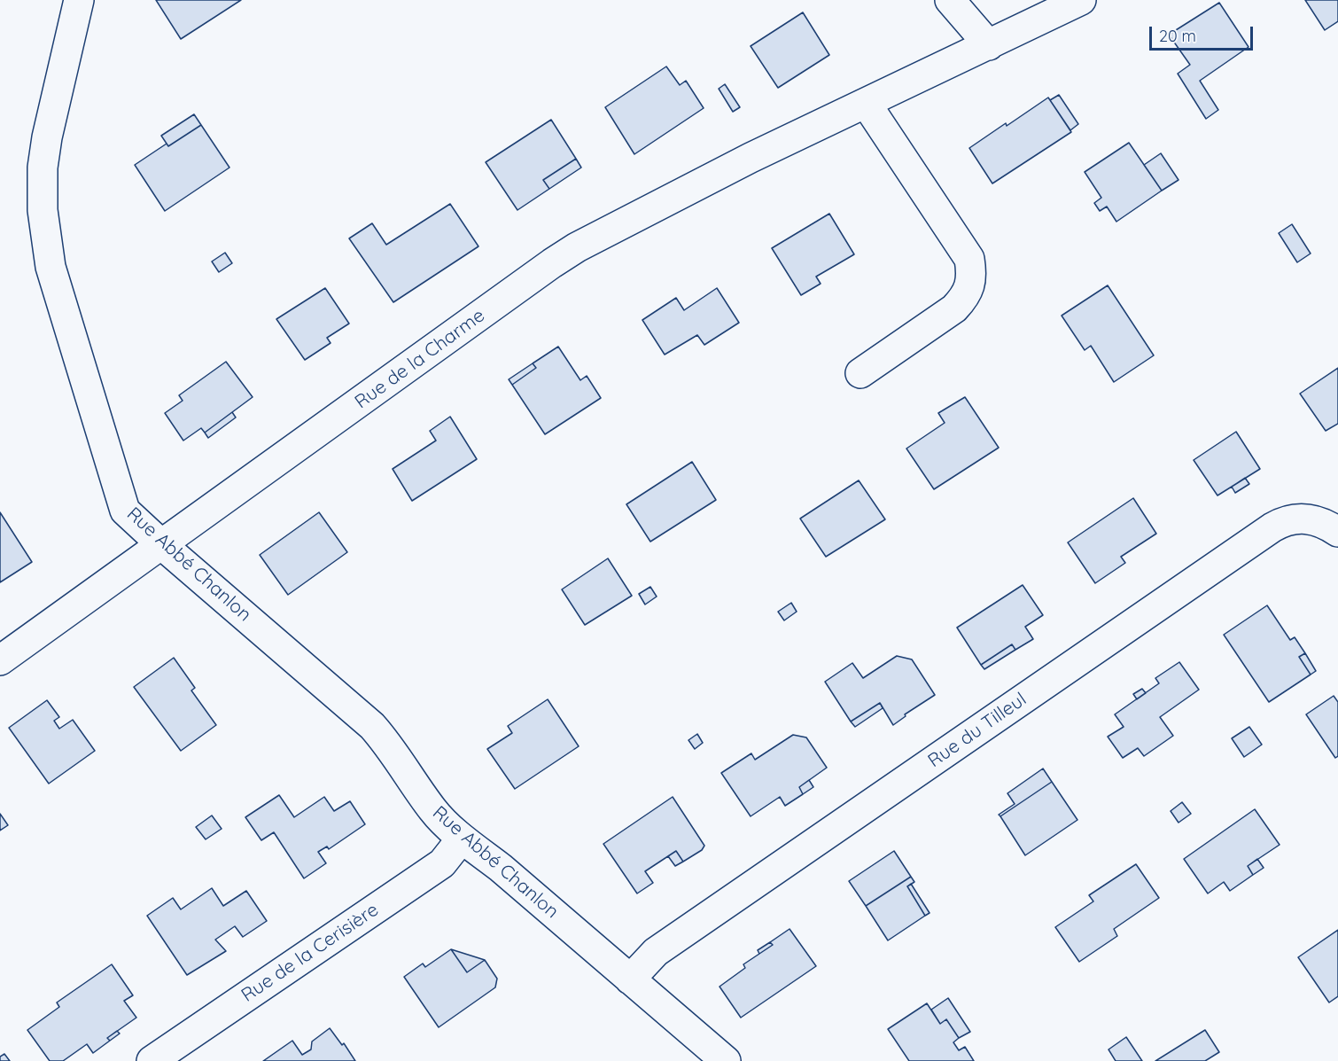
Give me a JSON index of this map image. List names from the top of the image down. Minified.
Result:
{"streets":{"street":["Rue de la Charme","Rue Abbé Chanlon","Rue du Tilleul","Rue de la Cerisière"]},"crossings":[["Rue de la Charme","Rue Abbé Chanlon"],["Rue Abbé Chanlon","Rue du Tilleul"],["Rue Abbé Chanlon","Rue de la Cerisière"]],"scale_bar":"20 m"}
